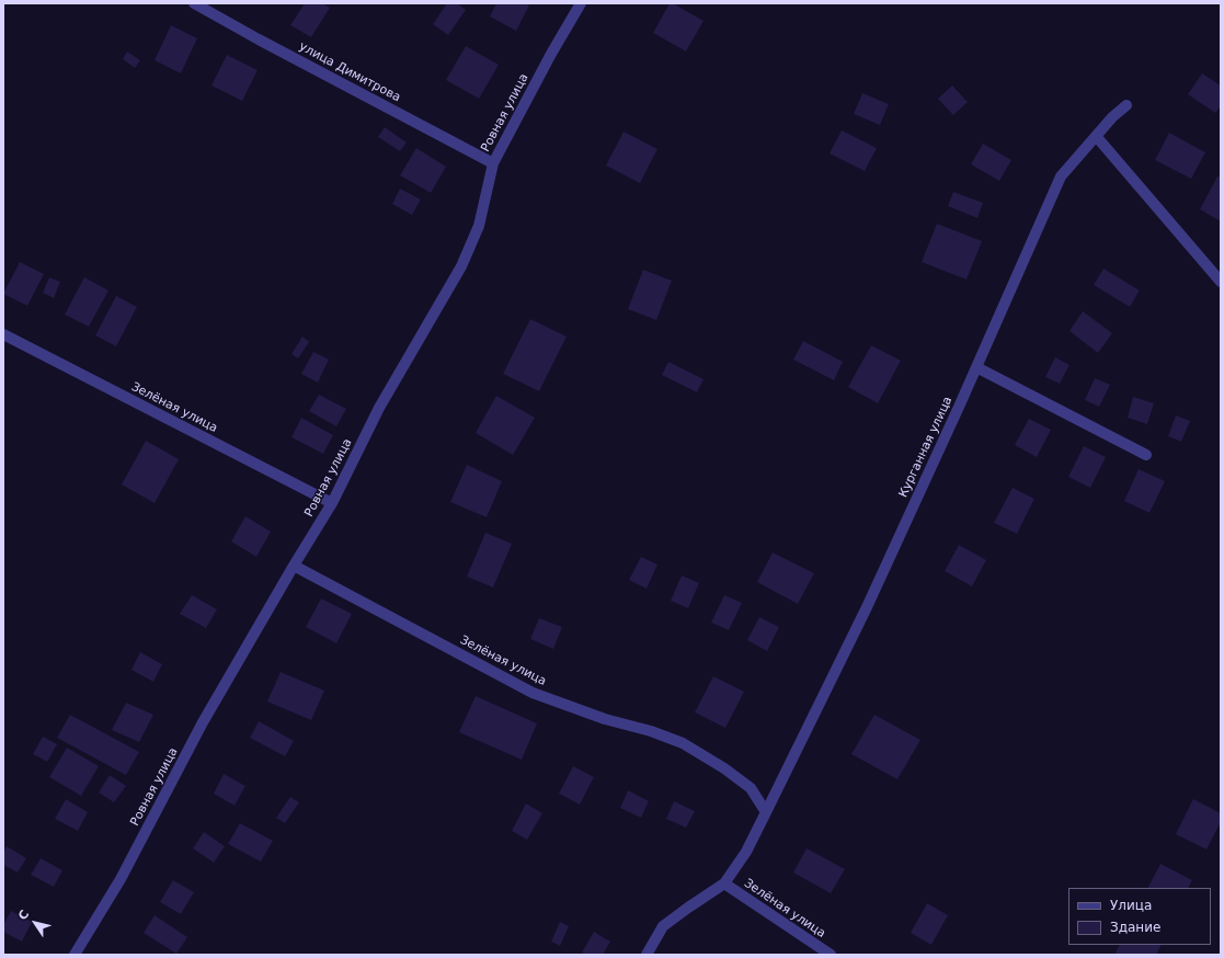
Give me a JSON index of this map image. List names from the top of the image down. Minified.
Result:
{"streets":{"street":["улица Димитрова","Ровная улица","Зелёная улица","Курганная улица"]},"crossings":[["улица Димитрова","Ровная улица"],["Ровная улица","Зелёная улица"],["Зелёная улица","Курганная улица"]],"legend":["Улица","Здание"],"north":"top left"}
